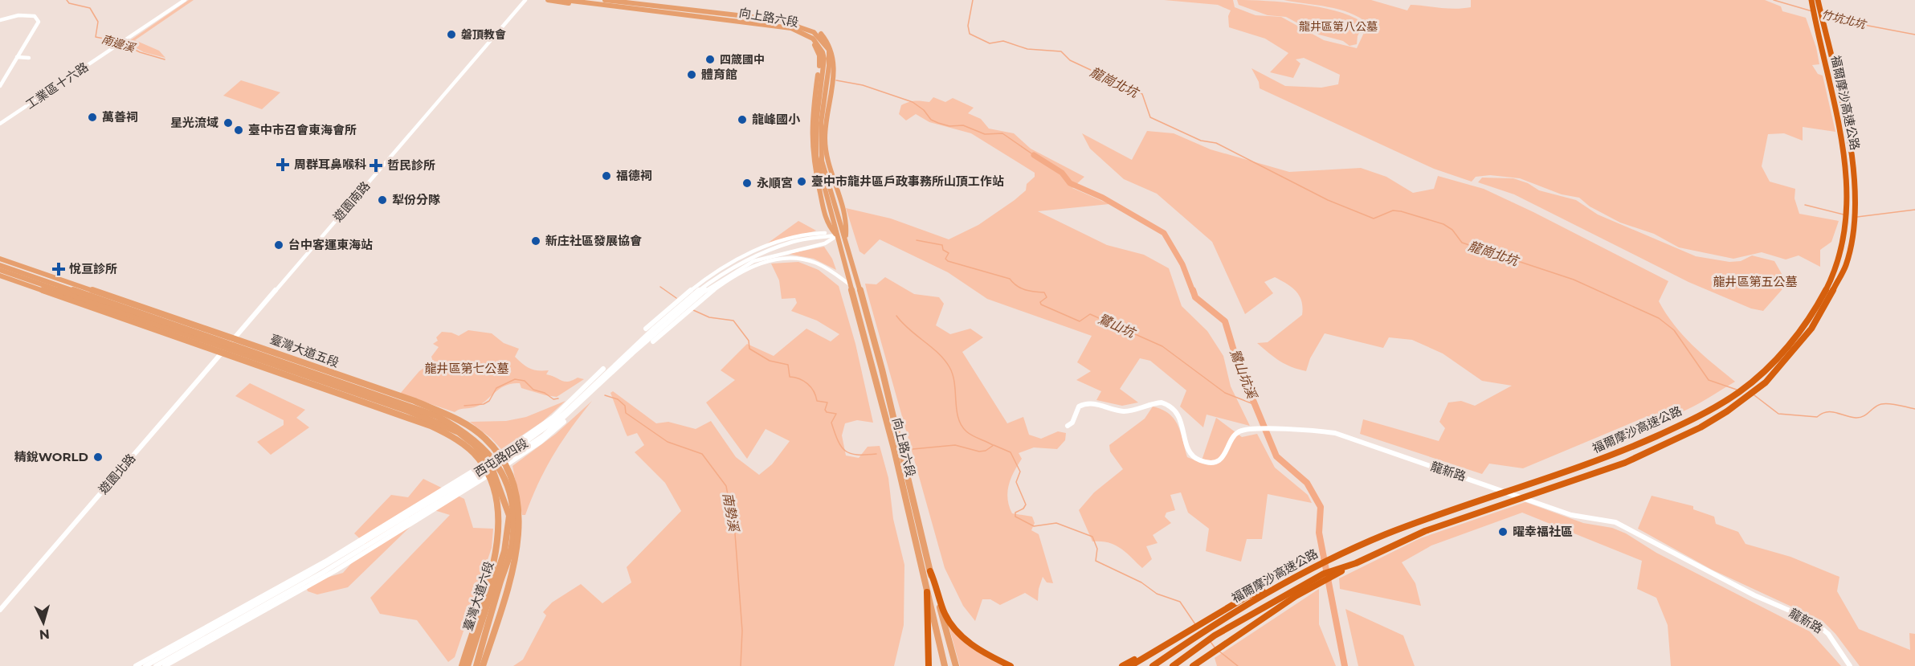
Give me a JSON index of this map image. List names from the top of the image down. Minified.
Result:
{"streets":{"highway":["福爾摩沙高速公路"],"main road":["向上路六段","臺灣大道五段","臺灣大道六段"],"street":["工業區十六路","遊園南路","西屯路四段","龍新路","遊園北路"]},"crossings":[["向上路六段","西屯路四段"],["遊園南路","臺灣大道五段"],["遊園南路","遊園北路"],["臺灣大道五段","西屯路四段"],["臺灣大道五段","遊園北路"],["臺灣大道五段","臺灣大道六段"]],"water":["竹坑北坑","南邊溪","龍崗北坑","鷺山坑","鷺山坑溪","南勢溪"],"parks":["龍井區第八公墓","龍井區第五公墓","龍井區第七公墓"],"places":{"other":["磐頂教會","四箴國中","體育館","萬善祠","龍峰國小","星光流域","臺中市召會東海會所","福德祠","臺中市龍井區戶政事務所山頂工作站","永順宮","犁份分隊","新庄社區發展協會","台中客運東海站","精銳WORLD","曜幸福社區"],"health":["周群耳鼻喉科","哲民診所","悅亘診所"]},"north":"bottom"}
